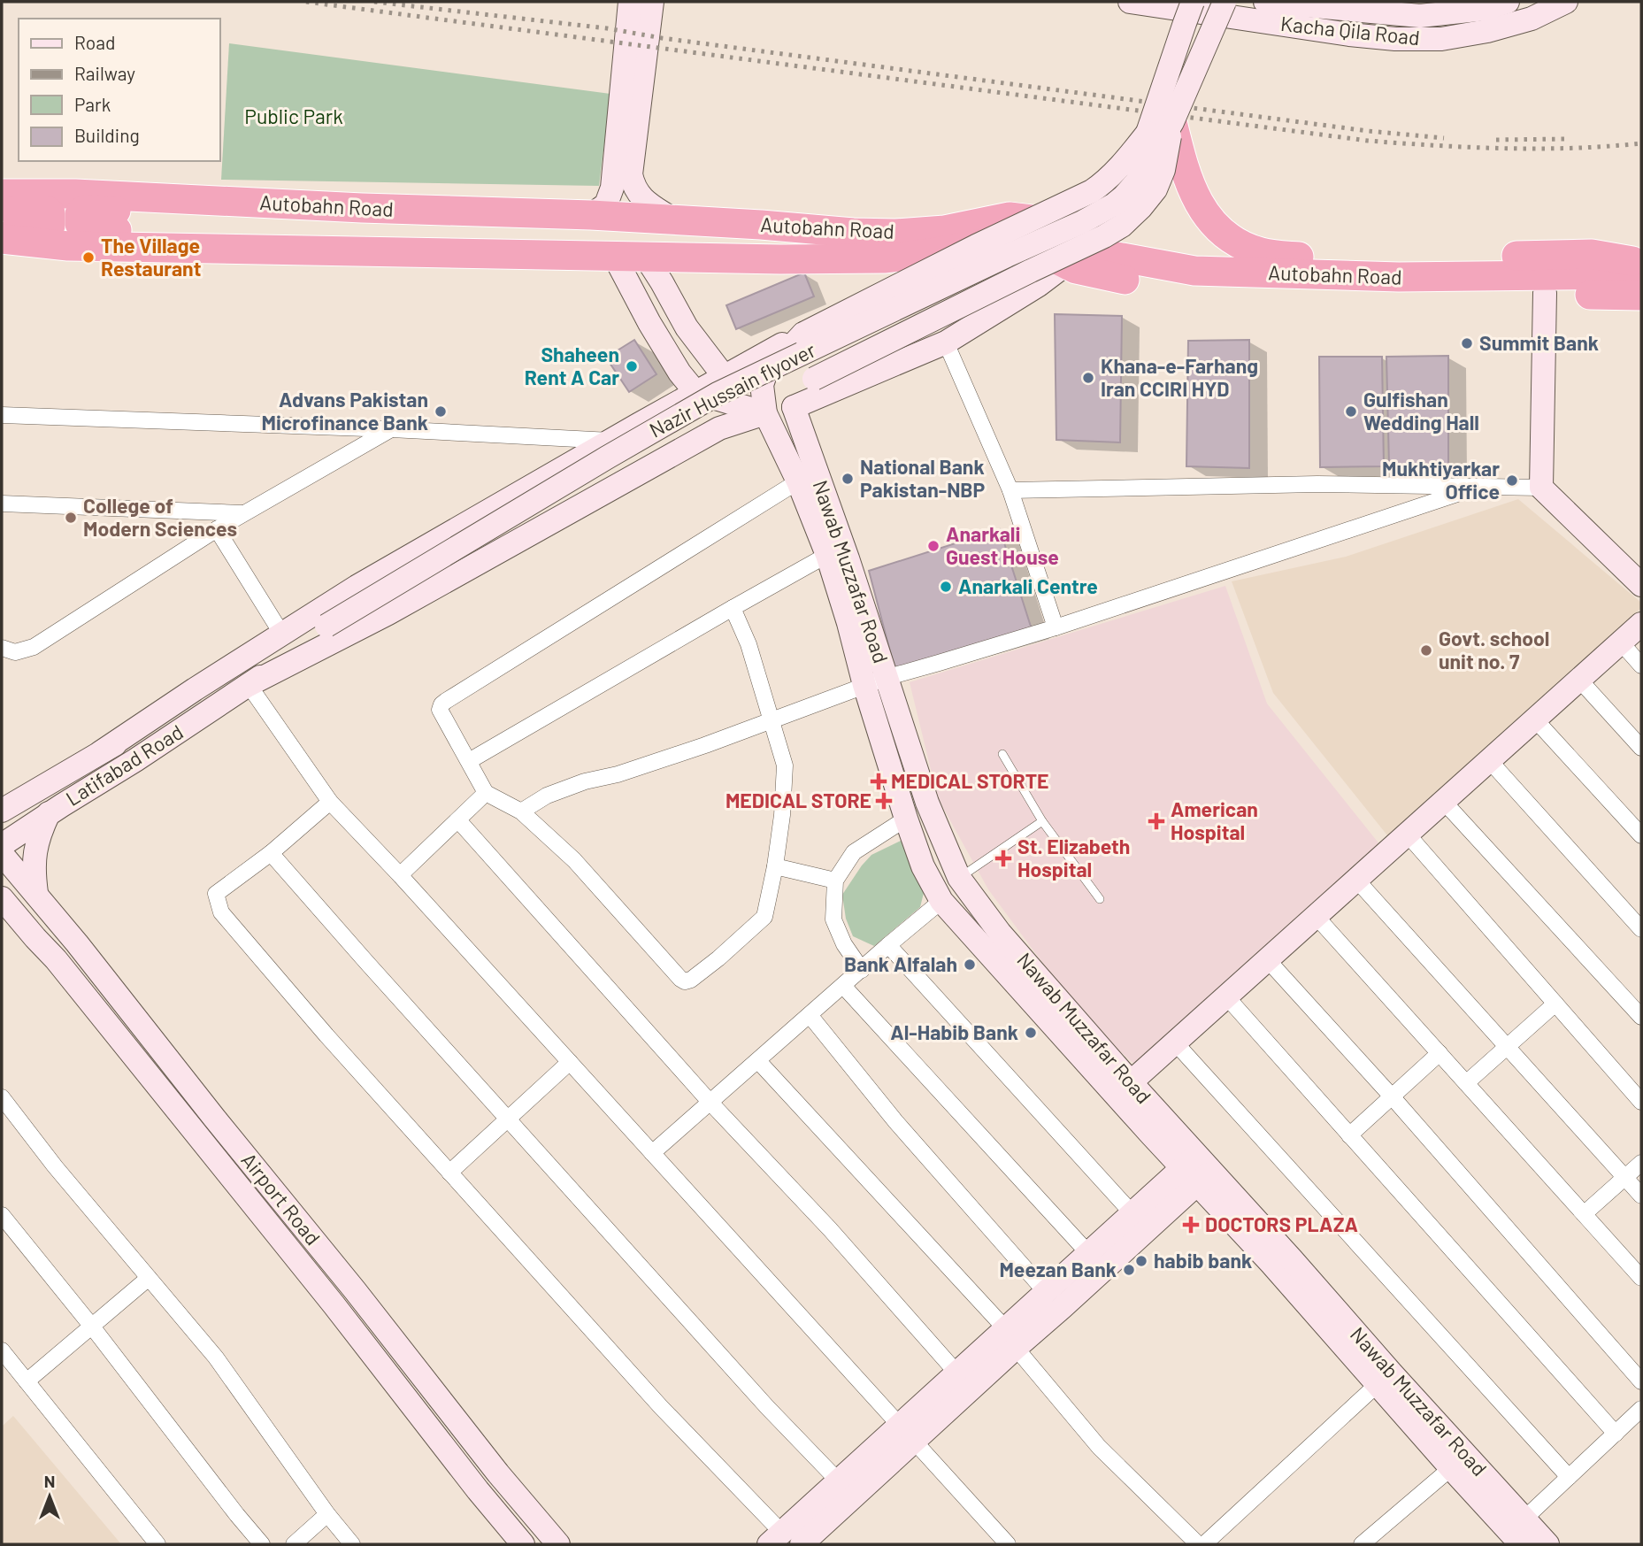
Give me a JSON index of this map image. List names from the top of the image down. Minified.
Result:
{"streets":{"highway":["Autobahn Road"],"street":["Kacha Qila Road","Nazir Hussain flyover","Nawab Muzzafar Road","Latifabad Road","Airport Road"]},"parks":["Public Park"],"places":{"other":["The Village Restaurant","Summit Bank","Shaheen Rent A Car","Khana-e-Farhang Iran CCIRI HYD","Advans Pakistan Microfinance Bank","Gulfishan Wedding Hall","National Bank Pakistan-NBP","Mukhtiyarkar Office","College of Modern Sciences","Anarkali Guest House","Anarkali Centre","Govt. school unit no. 7","Bank Alfalah","Al-Habib Bank","habib bank","Meezan Bank"],"health":["MEDICAL STORTE","MEDICAL STORE","American Hospital","St. Elizabeth Hospital","DOCTORS PLAZA"]},"legend":["Road","Railway","Park","Building"],"north":"top"}
